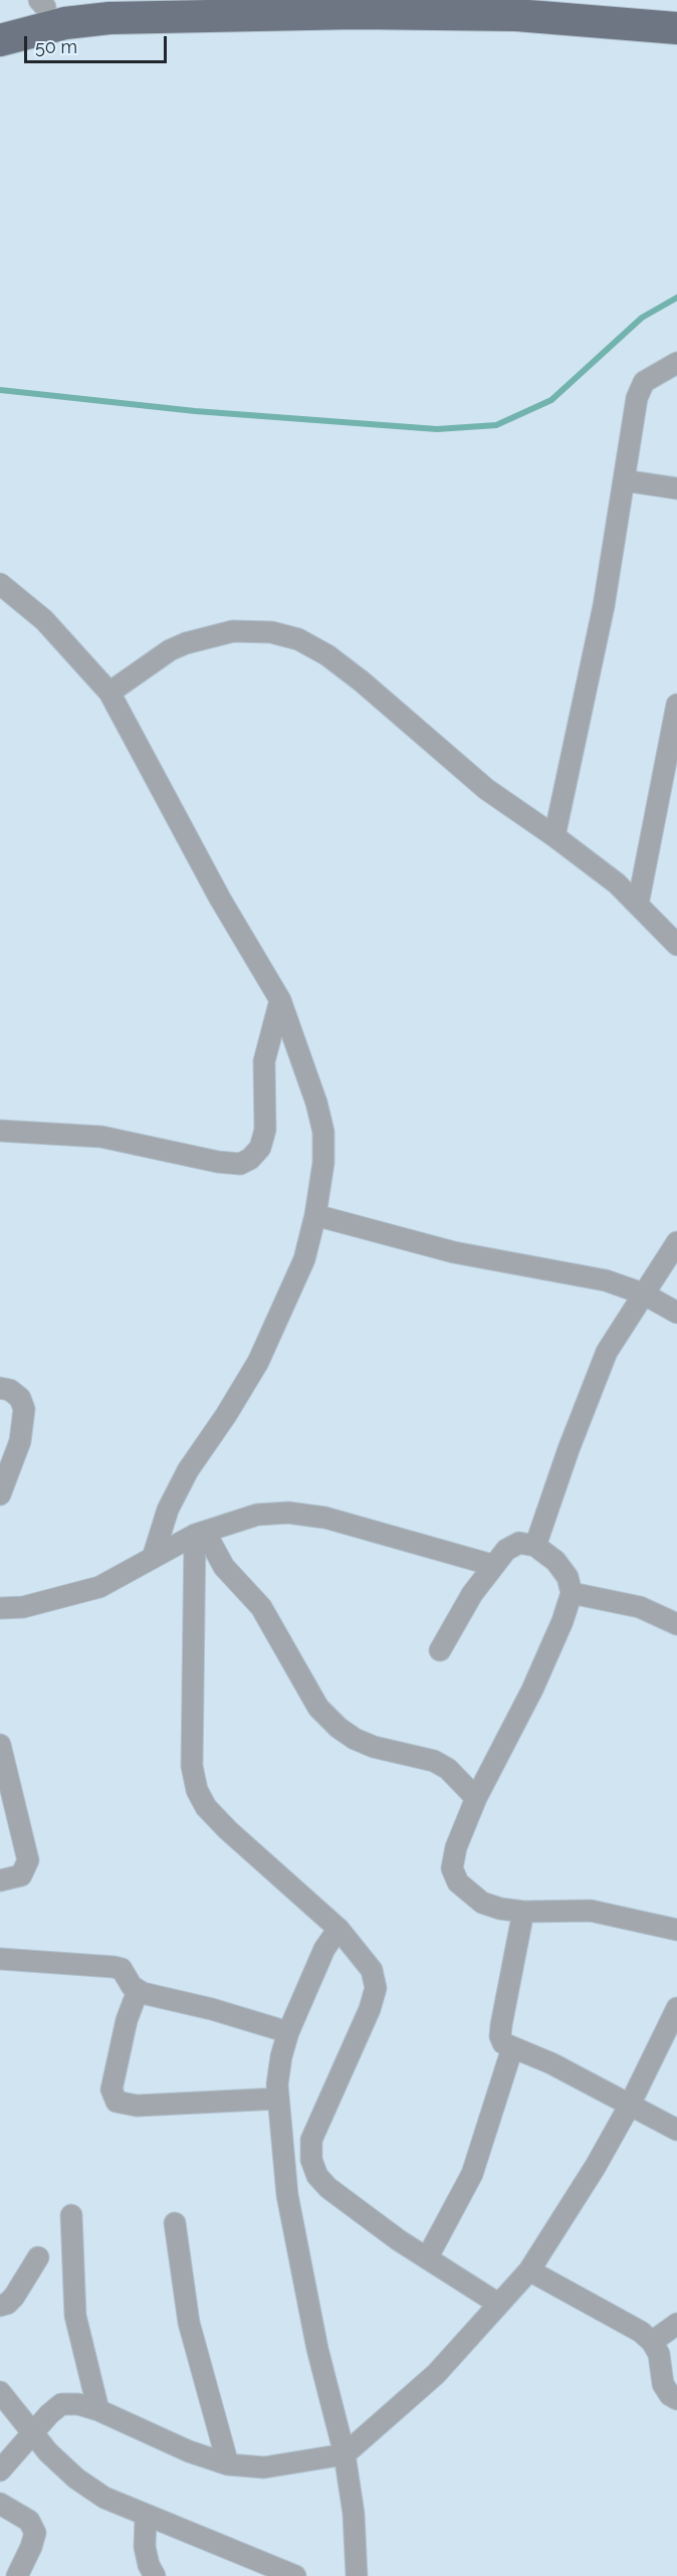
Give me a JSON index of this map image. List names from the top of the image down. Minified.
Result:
{"scale_bar":"50 m"}
